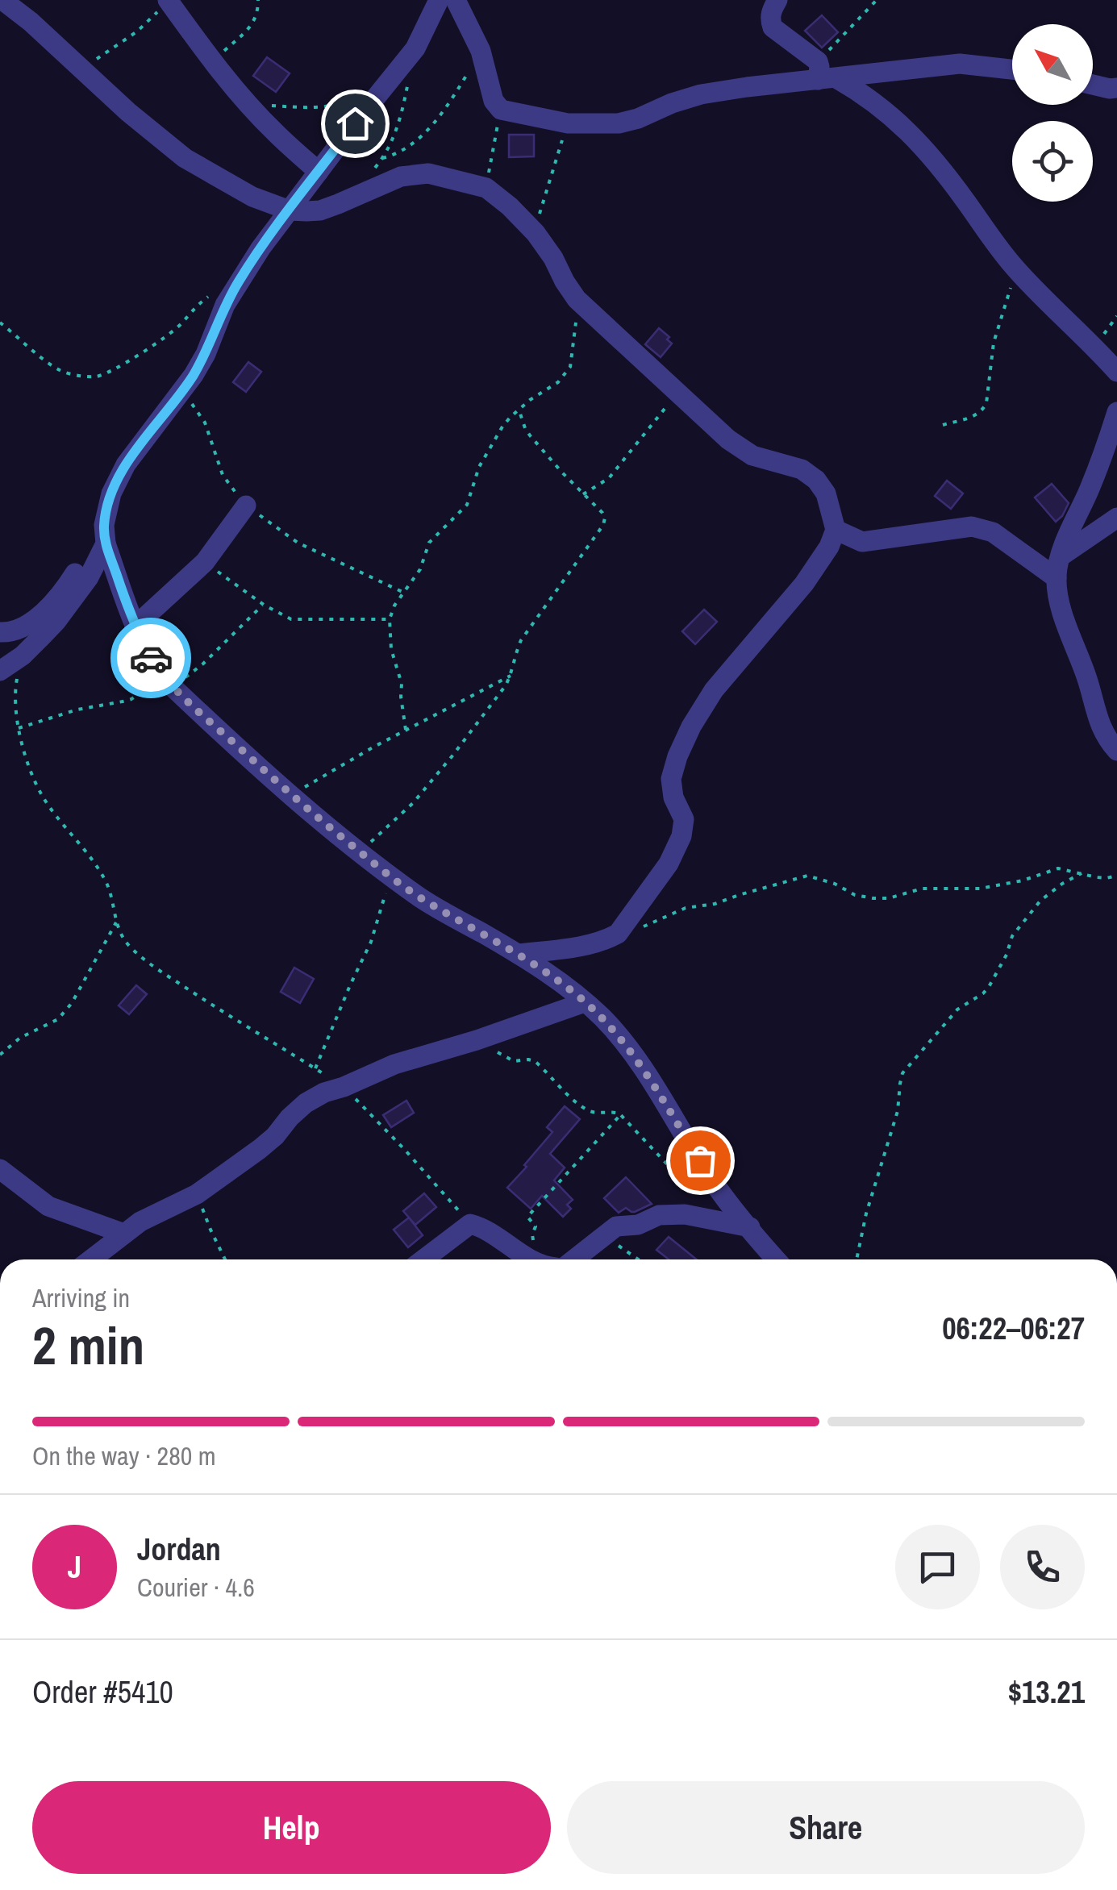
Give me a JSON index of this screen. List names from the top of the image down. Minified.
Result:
{"north":"top left","page":{"heading":["2 min","Arriving in","06:22–06:27"],"panel":["Jordan","Courier · 4.6","Order #5410","$13.21"],"bar":"On the way · 280 m","round":"J","buttons":["Help","Share"]}}
